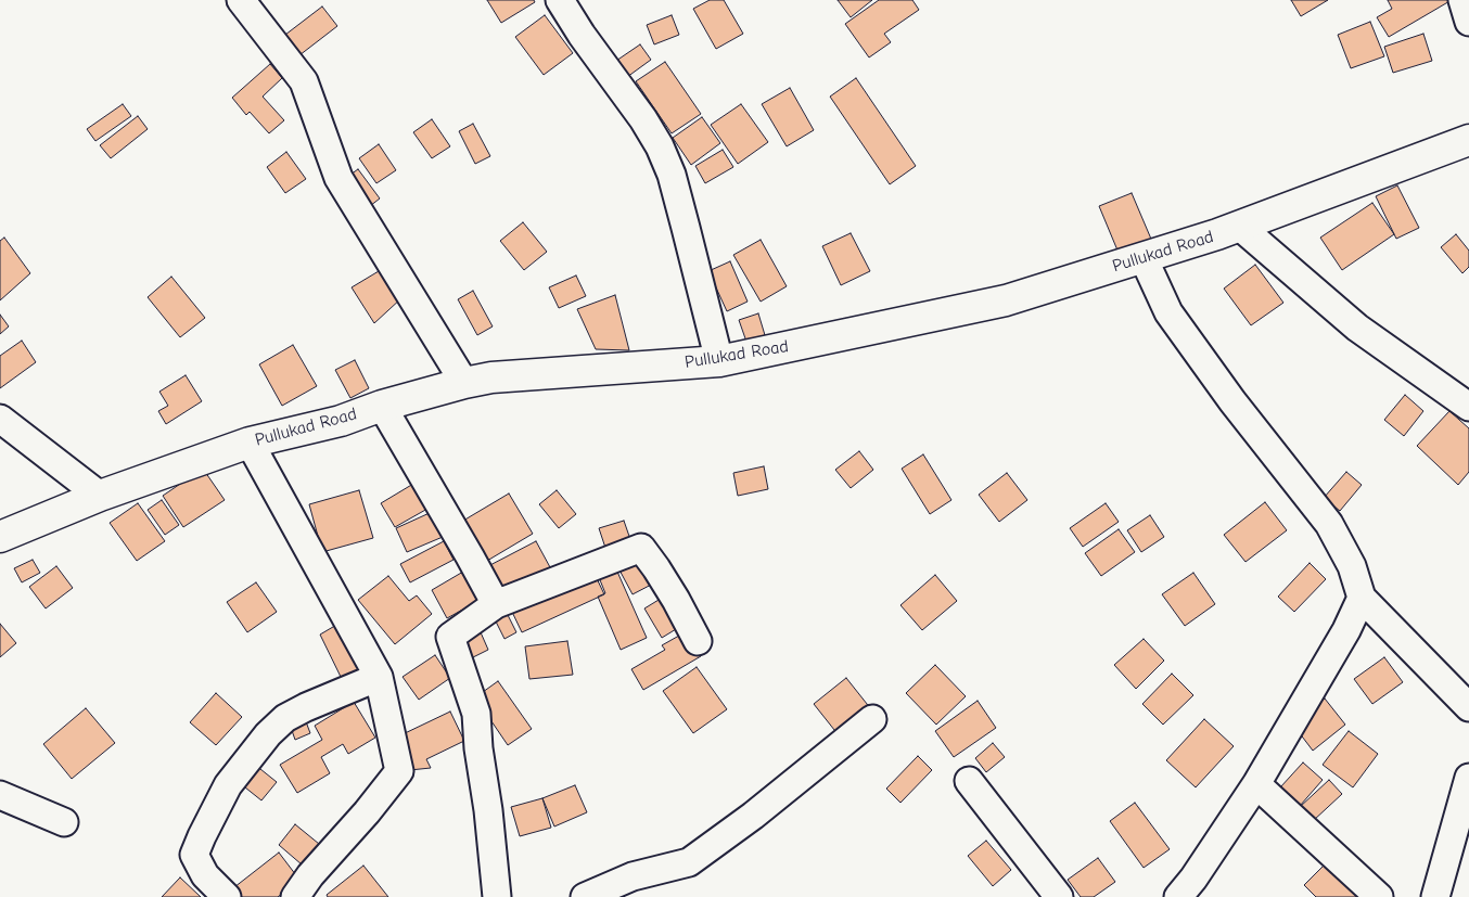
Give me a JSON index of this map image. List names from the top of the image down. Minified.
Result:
{"streets":{"street":["Pullukad Road"]}}
